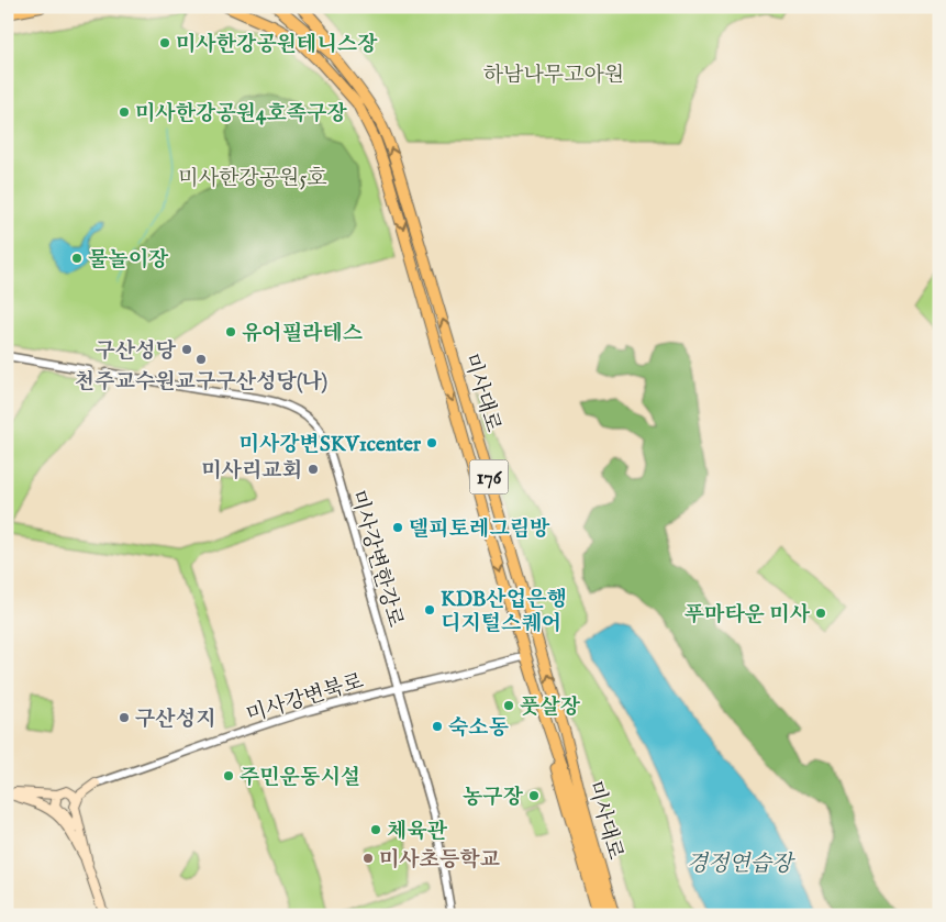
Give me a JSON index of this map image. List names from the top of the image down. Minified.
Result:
{"streets":{"highway":["176"],"main road":["미사대로"],"street":["미사강변한강로","미사강변북로"]},"crossings":[["미사대로","176"],["미사대로","미사강변북로"],["미사강변한강로","미사강변북로"]],"water":["경정연습장"],"parks":["하남나무고아원","미사한강공원5호"],"places":["미사한강공원테니스장","미사한강공원4호족구장","물놀이장","유어필라테스","구산성당","천주교수원교구구산성당(나)","미사강변SKV1center","미사리교회","델피토레그림방","KDB산업은행 디지털스퀘어","푸마타운 미사","풋살장","구산성지","숙소동","주민운동시설","농구장","체육관","미사초등학교"]}
